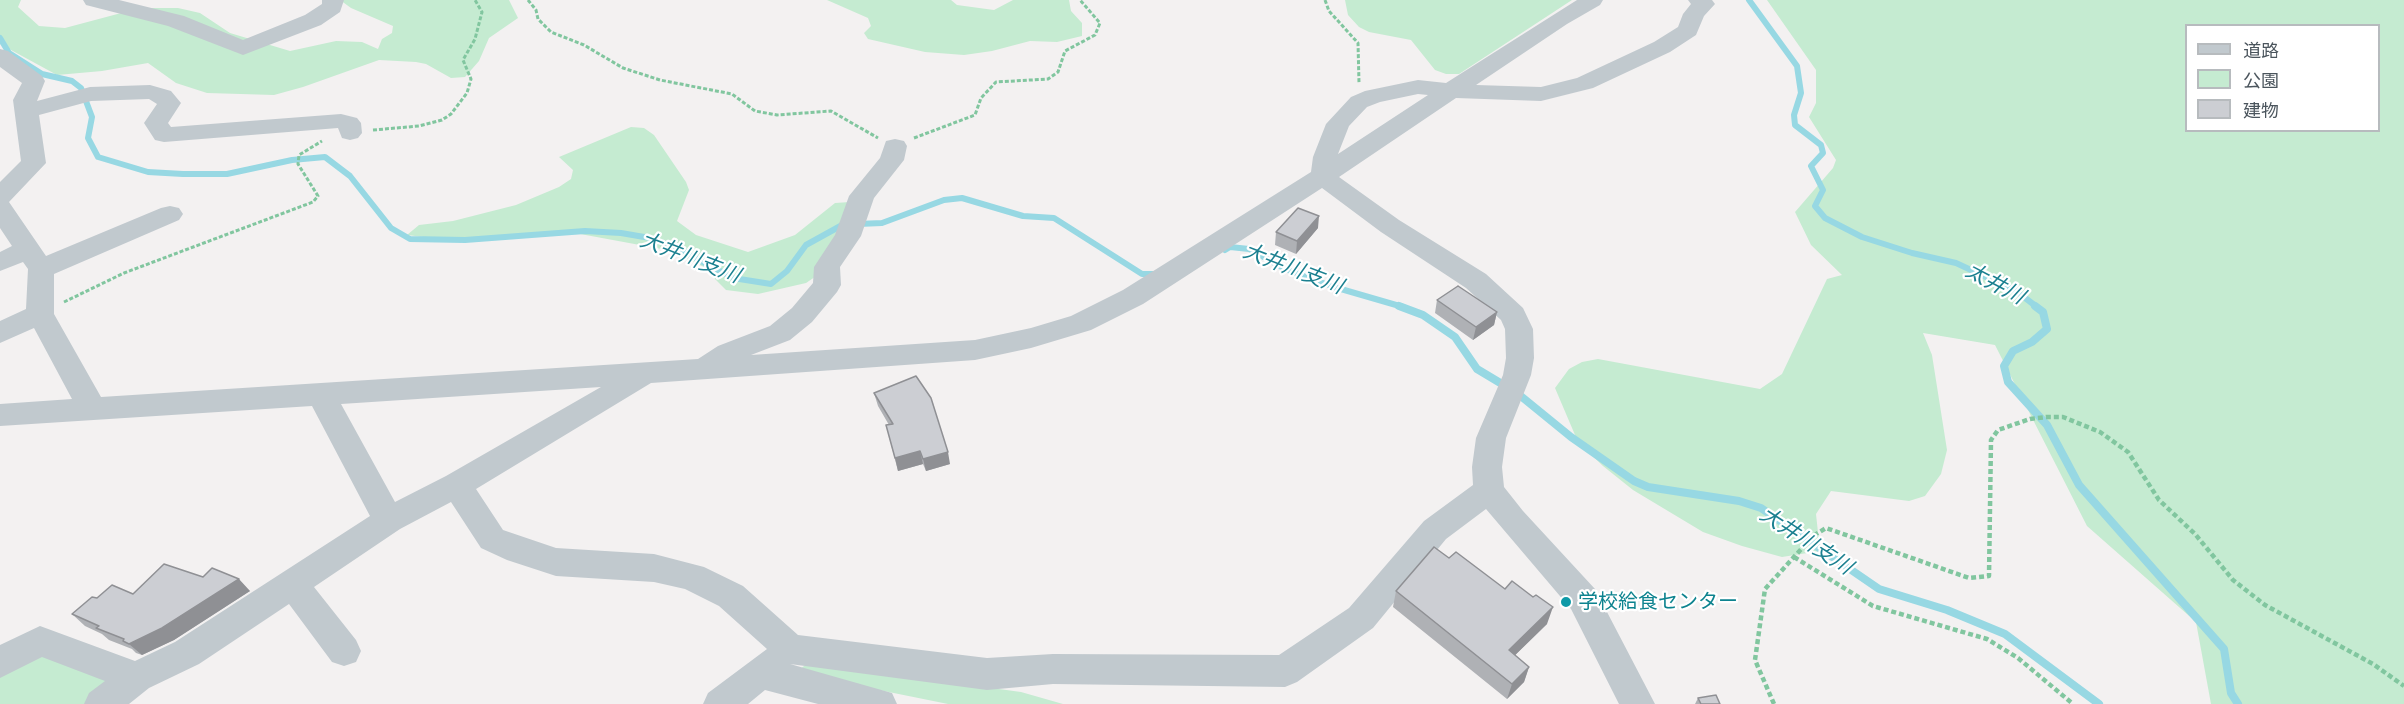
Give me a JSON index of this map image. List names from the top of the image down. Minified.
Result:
{"water":["大井川支川","太井川"],"places":["学校給食センター"],"legend":["道路","公園","建物"]}
